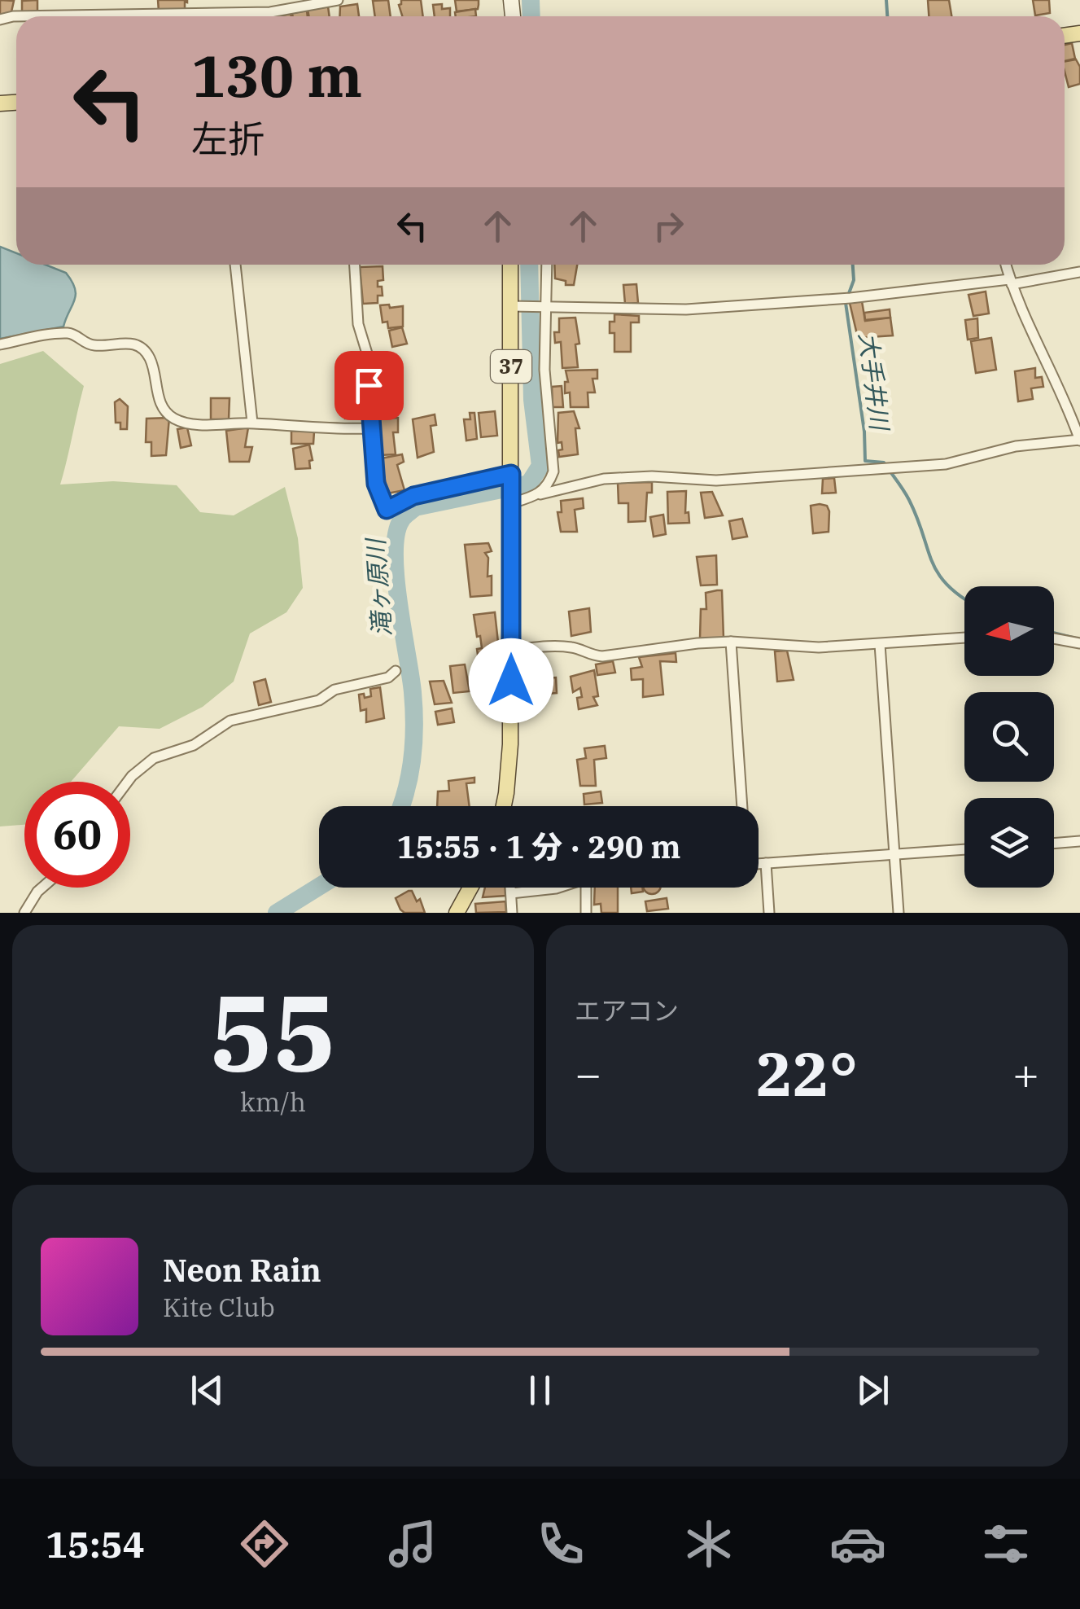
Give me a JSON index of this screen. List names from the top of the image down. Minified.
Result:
{"streets":{"main road":["37"]},"water":["大手井川","滝ヶ原川"],"north":"left","page":{"turn":["130 m","左折"],"limit":"60","trip":"15:55 · 1 分 · 290 m","tile":[["55","km/h"],"エアコン"],"heat":["−","22°","+"],"song":["Neon Rain","Kite Club"],"tabs":"15:54"}}
